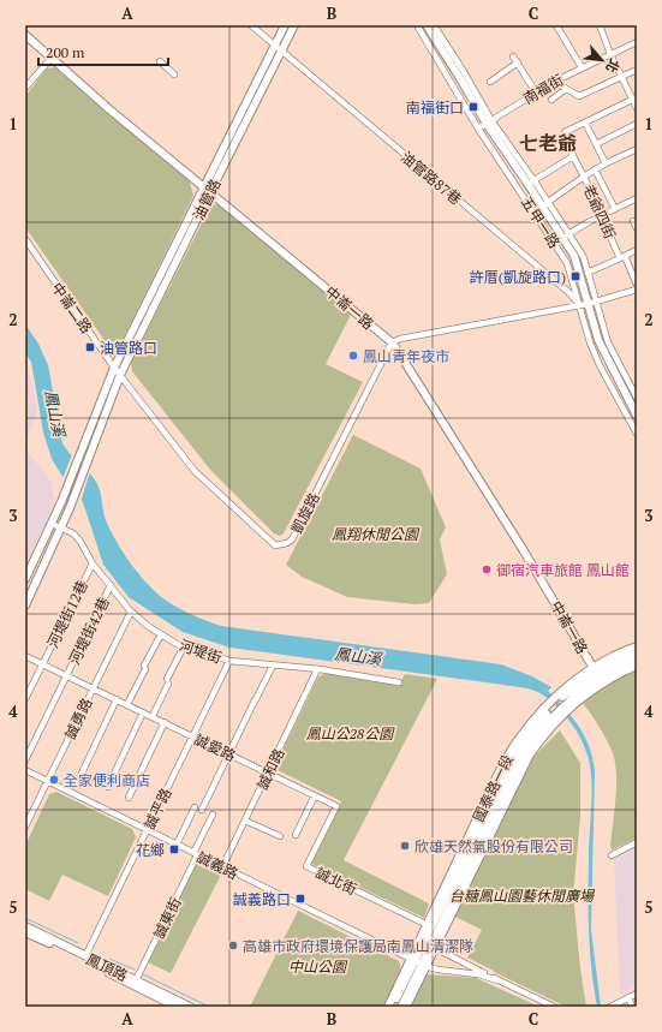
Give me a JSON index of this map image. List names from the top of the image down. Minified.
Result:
{"streets":{"street":["南福街","油管路87巷","油管路","老爺四街","五甲一路","中崙二路","中崙一路","凱旋路","河堤街12巷","河堤街42巷","河堤街","誠勇路","誠愛路","誠和路","國泰路一段","誠平路","誠義路","誠北街","誠東街","鳳頂路"]},"crossings":[["南福街","五甲一路"],["油管路87巷","油管路"],["油管路87巷","五甲一路"],["油管路","中崙二路"],["油管路","中崙一路"],["油管路","凱旋路"],["中崙二路","凱旋路"],["中崙一路","凱旋路"],["河堤街12巷","河堤街"],["河堤街12巷","誠愛路"],["河堤街42巷","河堤街"],["河堤街42巷","誠愛路"],["河堤街","誠勇路"],["河堤街","誠和路"],["河堤街","誠平路"],["誠勇路","誠愛路"],["誠勇路","誠義路"],["誠愛路","誠和路"],["誠愛路","誠平路"],["誠愛路","誠北街"],["誠和路","誠義路"],["國泰路一段","誠義路"],["國泰路一段","誠北街"],["誠平路","誠義路"],["誠平路","鳳頂路"],["誠義路","誠東街"],["誠東街","鳳頂路"]],"districts":["七老爺"],"water":["鳳山溪"],"parks":["鳳翔休閒公園","鳳山公28公園","台糖鳳山園藝休閒廣場","中山公園"],"places":{"transit":["南福街口","許厝(凱旋路口)","油管路口","花鄉","誠義路口"],"other":["鳳山青年夜市","御宿汽車旅館 鳳山館","全家便利商店","欣雄天然氣股份有限公司","高雄市政府環境保護局南鳳山清潔隊"]},"scale_bar":"200 m","north":"bottom right","grid":{"columns":["A","B","C"],"rows":["1","2","3","4","5"]}}
